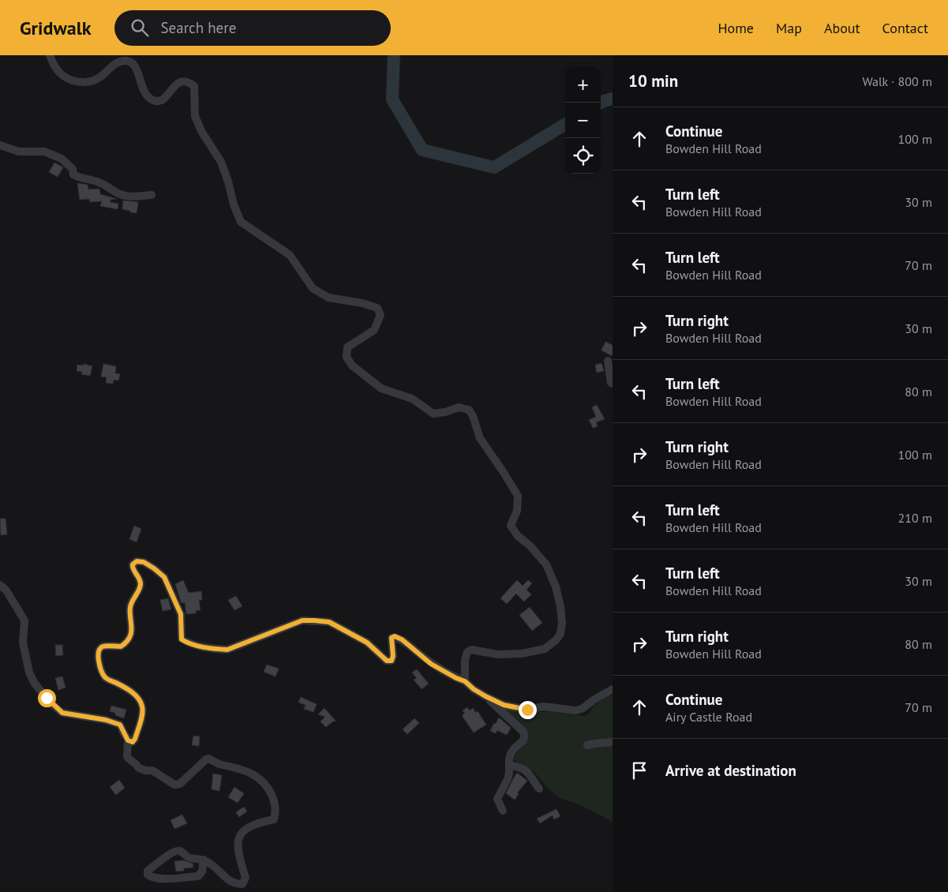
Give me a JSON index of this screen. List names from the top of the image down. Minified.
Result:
{"page":{"header":"Gridwalk","search":"Search here","nav":["Home","Map","About","Contact"],"heading":["10 min","Walk · 800 m"],"map_buttons":["+","−"],"list":[["Continue","Bowden Hill Road","100 m"],["Turn left","Bowden Hill Road","30 m"],["Turn left","Bowden Hill Road","70 m"],["Turn right","Bowden Hill Road","30 m"],["Turn left","Bowden Hill Road","80 m"],["Turn right","Bowden Hill Road","100 m"],["Turn left","Bowden Hill Road","210 m"],["Turn left","Bowden Hill Road","30 m"],["Turn right","Bowden Hill Road","80 m"],["Continue","Airy Castle Road","70 m"],"Arrive at destination"]}}
